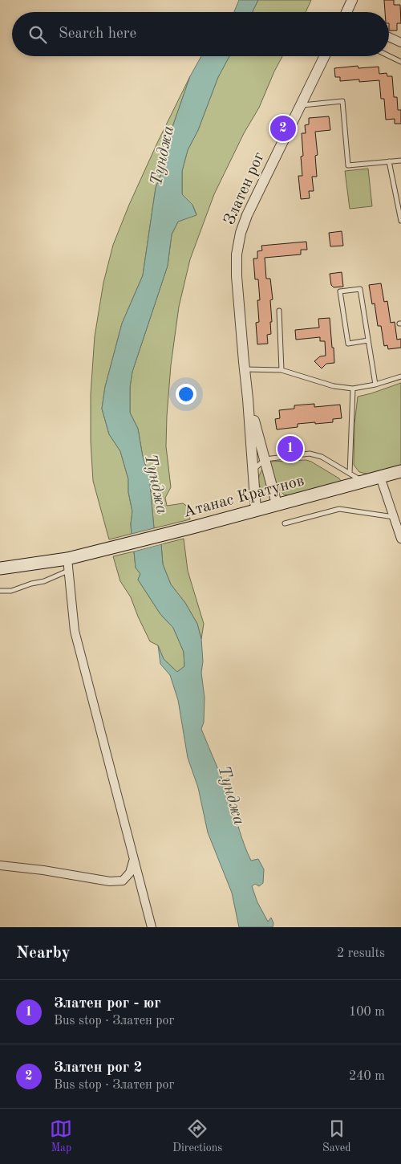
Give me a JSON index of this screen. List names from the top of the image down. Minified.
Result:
{"streets":{"main road":["Атанас Кратунов"],"street":["Златен рог"]},"crossings":[["Златен рог","Атанас Кратунов"]],"water":["Тунджа"],"page":{"search":"Search here","pins":["2","1"],"heading":["Nearby","2 results"],"list":[{"mark":"1","name":"Златен рог - юг","note":"Bus stop · Златен рог","value":"100 m"},{"mark":"2","name":"Златен рог 2","note":"Bus stop · Златен рог","value":"240 m"}],"nav":["Map","Directions","Saved"]}}
